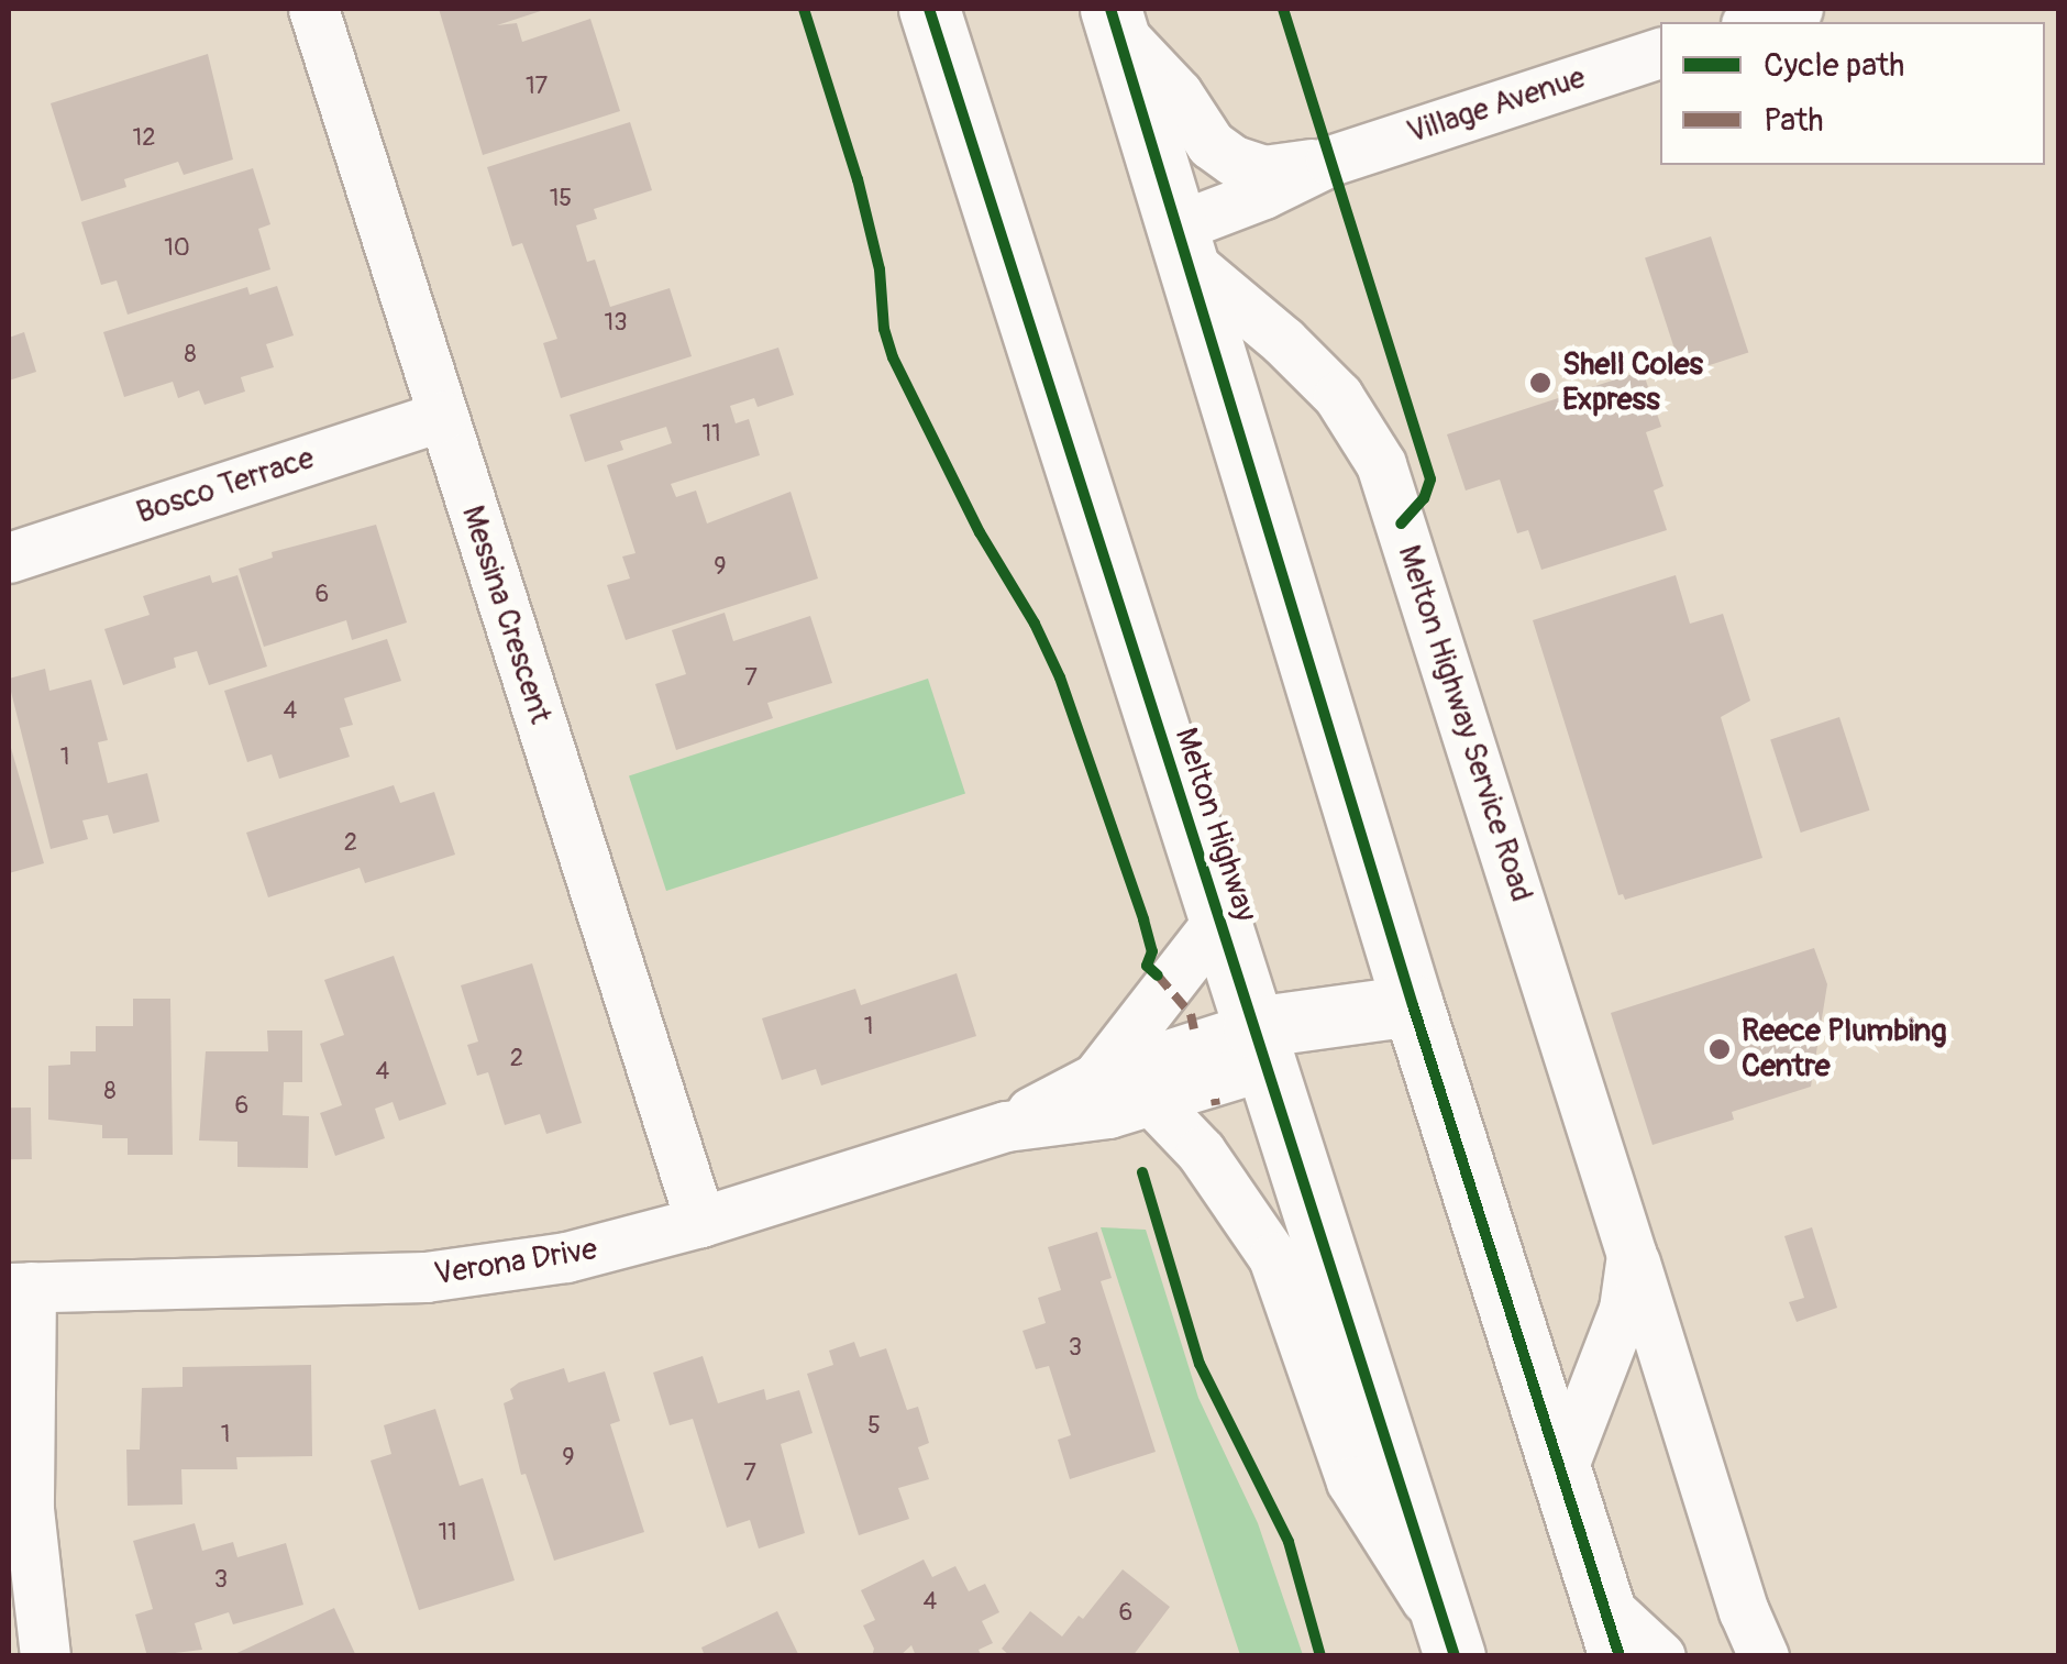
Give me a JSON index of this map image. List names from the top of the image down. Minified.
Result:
{"streets":{"highway":["Melton Highway"],"street":["Village Avenue","Bosco Terrace","Messina Crescent","Melton Highway Service Road","Verona Drive"]},"crossings":[["Village Avenue","Melton Highway Service Road"],["Bosco Terrace","Messina Crescent"],["Messina Crescent","Verona Drive"],["Melton Highway","Verona Drive"]],"places":["Shell Coles Express","Reece Plumbing Centre"],"house_numbers":["17","12","15","10","13","8","11","9","6","7","4","1","2","1","2","4","8","6","3","5","1","9","7","11","3","4","6"],"legend":["Cycle path","Path"]}
